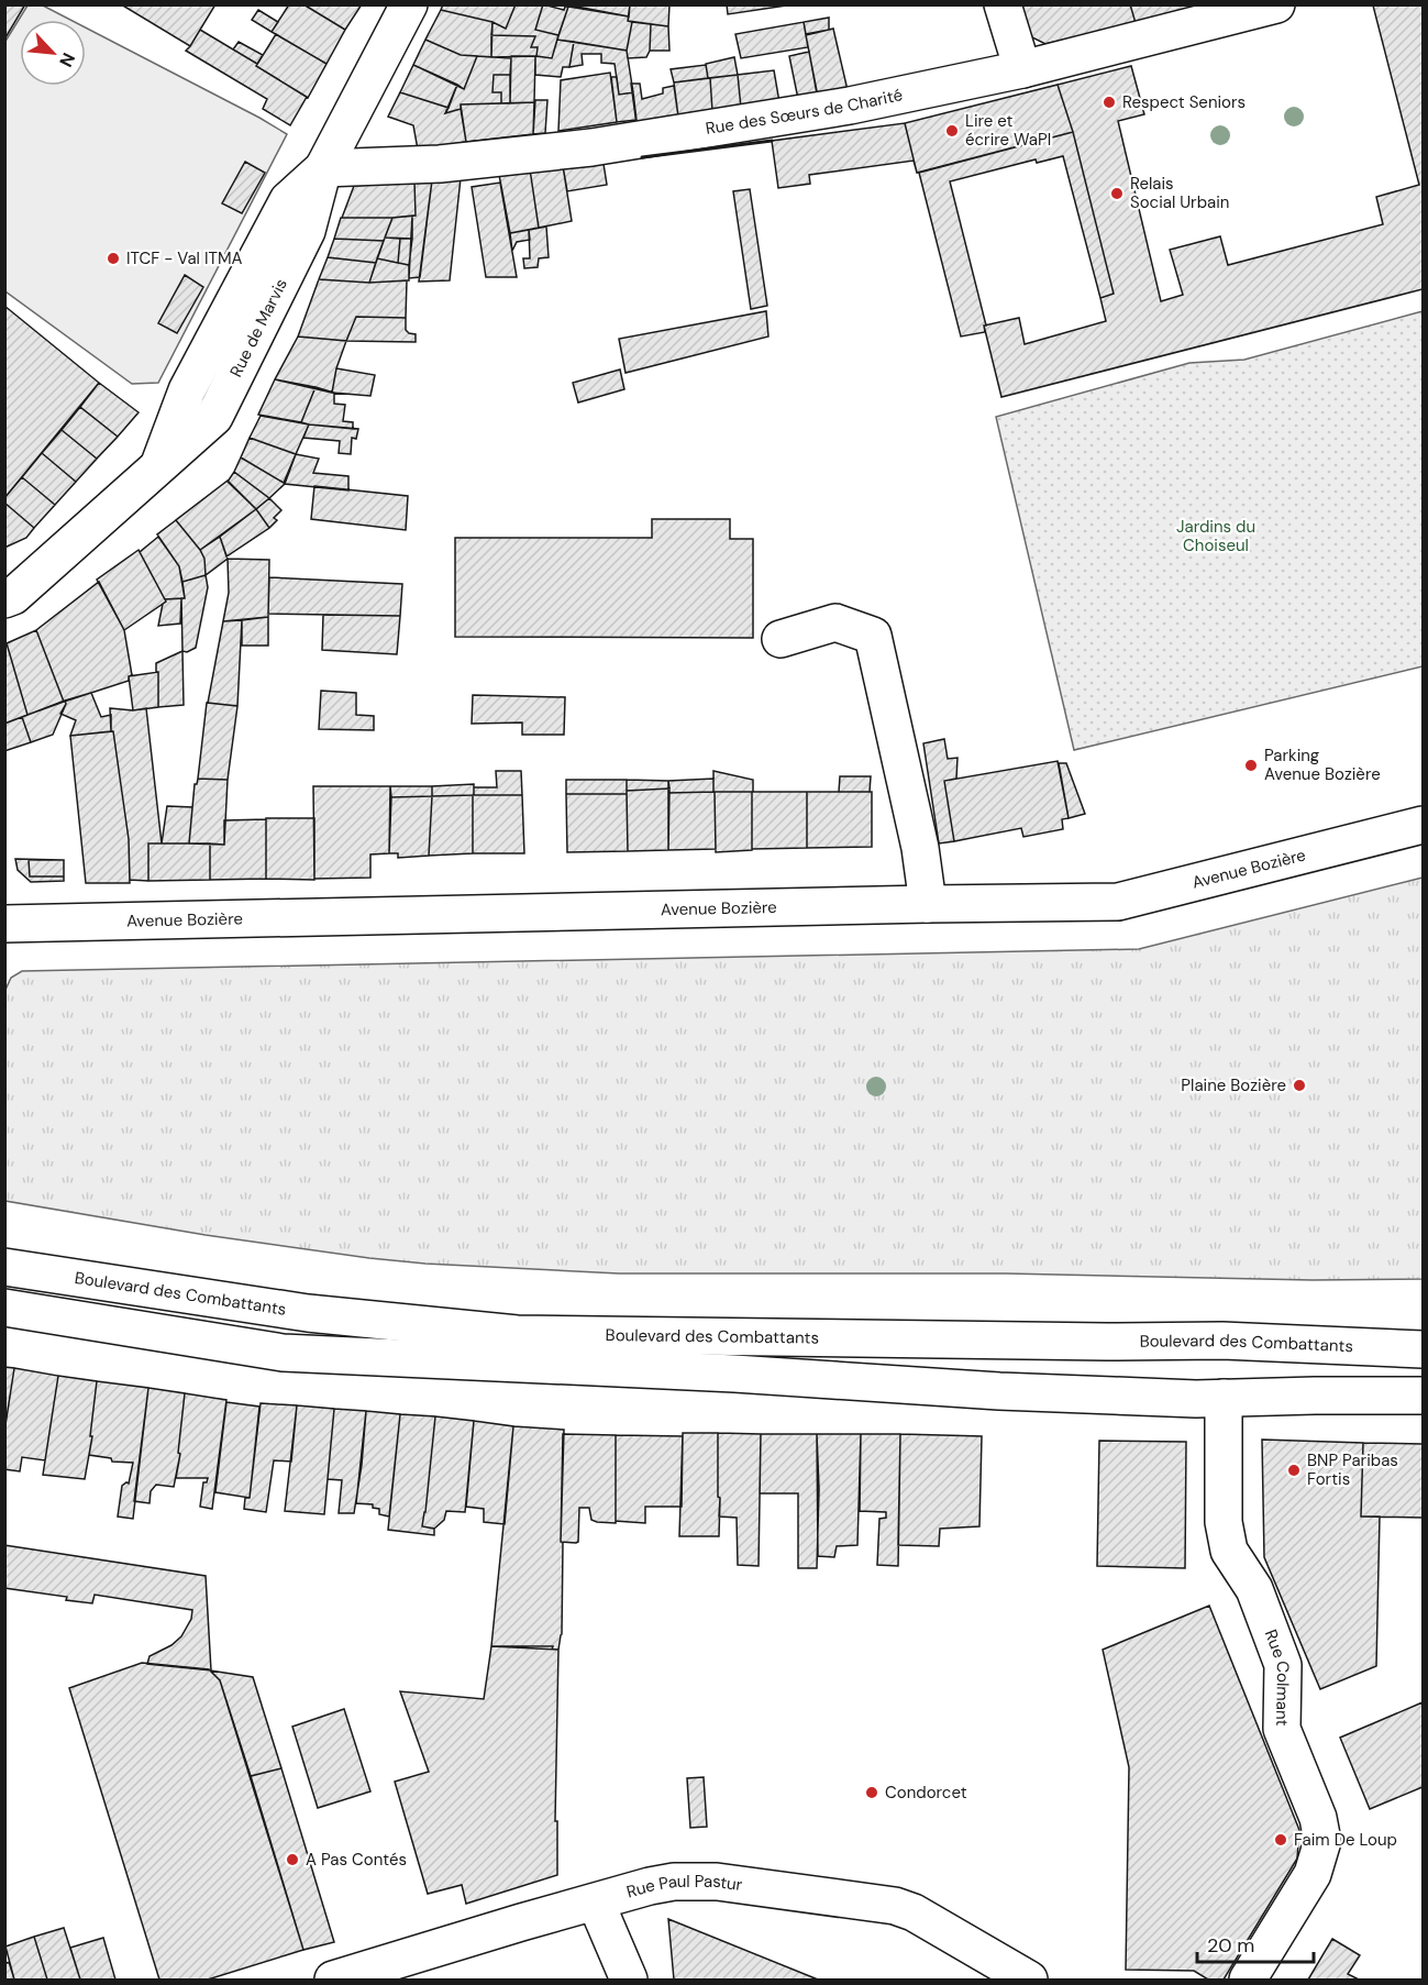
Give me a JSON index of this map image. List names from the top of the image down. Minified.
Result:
{"streets":{"street":["Rue des Sœurs de Charité","Rue de Marvis","Avenue Bozière","Boulevard des Combattants","Rue Colmant","Rue Paul Pastur"]},"crossings":[["Rue des Sœurs de Charité","Rue de Marvis"],["Boulevard des Combattants","Rue Colmant"]],"parks":["Jardins du Choiseul"],"places":["Respect Seniors","Lire et écrire WaPI","Relais Social Urbain","ITCF - Val ITMA","Parking Avenue Bozière","Plaine Bozière","BNP Paribas Fortis","Condorcet","Faim De Loup","A Pas Contés"],"scale_bar":"20 m","north":"bottom right"}
